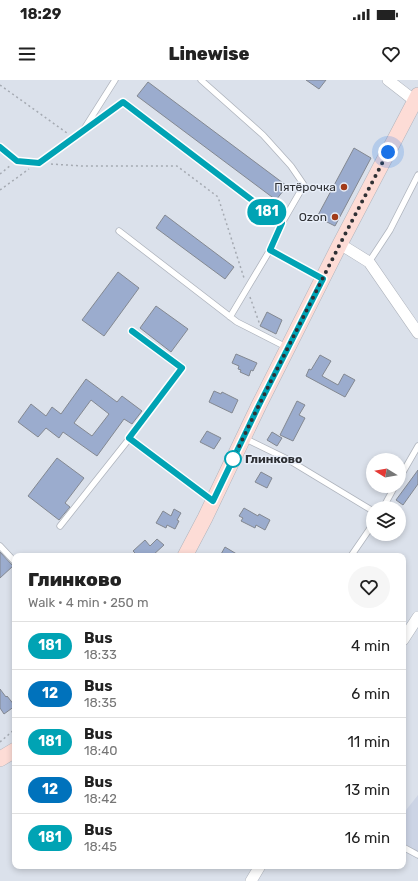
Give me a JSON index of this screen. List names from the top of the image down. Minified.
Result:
{"places":["Пятёрочка","Ozon","Глинково"],"lines":["bus line 181"],"north":"left","page":{"status":"18:29","header":"Linewise","on_map":"181","heading":["Глинково","Walk · 4 min · 250 m"],"list":[{"mark":"181","name":"Bus","note":"18:33","value":"4 min"},{"mark":"12","name":"Bus","note":"18:35","value":"6 min"},{"mark":"181","name":"Bus","note":"18:40","value":"11 min"},{"mark":"12","name":"Bus","note":"18:42","value":"13 min"},{"mark":"181","name":"Bus","note":"18:45","value":"16 min"}]}}
